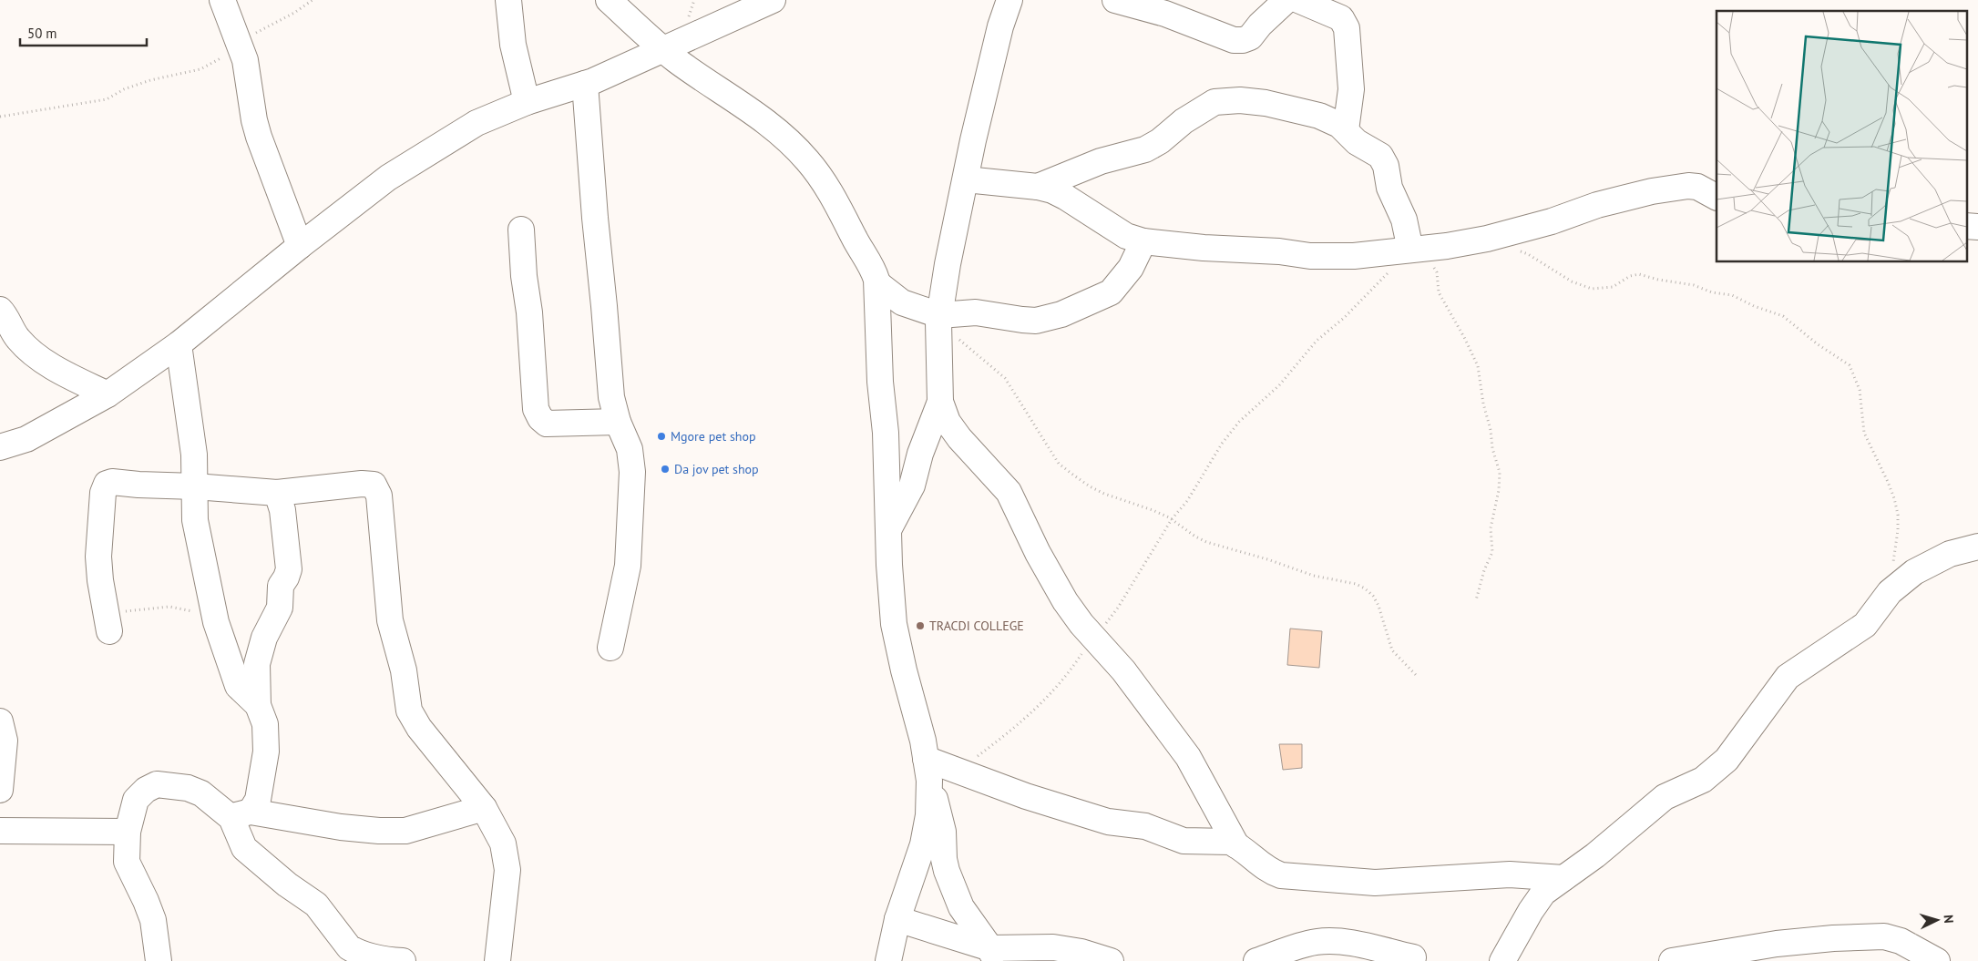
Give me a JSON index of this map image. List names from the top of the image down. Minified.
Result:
{"places":["Mgore pet shop","Da jov pet shop","TRACDI COLLEGE"],"scale_bar":"50 m","north":"right"}
